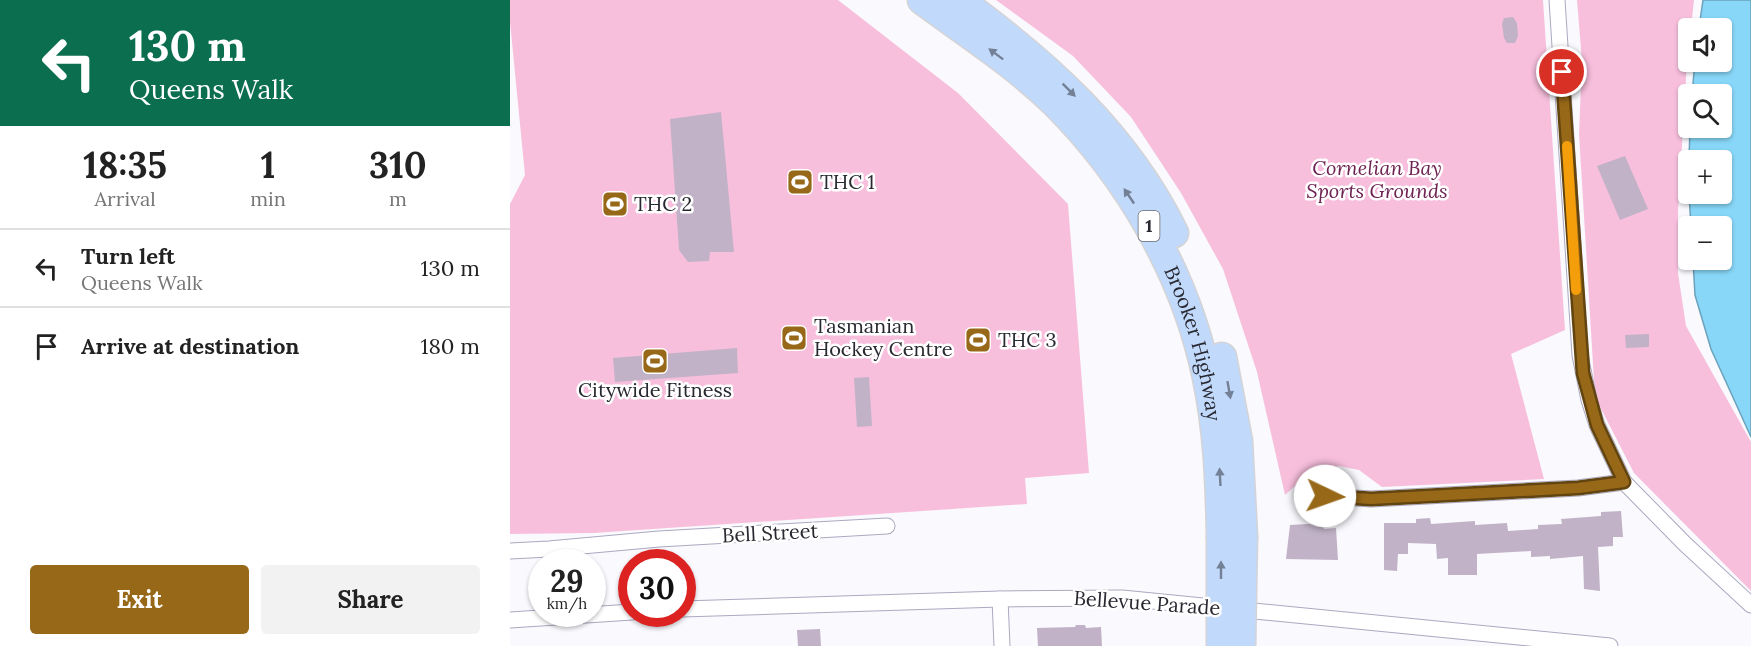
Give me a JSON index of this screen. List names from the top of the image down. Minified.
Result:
{"streets":{"highway":["1","Brooker Highway"],"street":["Bell Street","Bellevue Parade"]},"parks":["Cornelian Bay Sports Grounds"],"places":{"sports":["THC 1","THC 2","Tasmanian Hockey Centre","THC 3","Citywide Fitness"]},"page":{"turn":["130 m","Queens Walk"],"map_buttons":["+","−"],"eta":["18:35","Arrival","1","min","310","m"],"list":[{"name":"Turn left","note":"Queens Walk","value":"130 m"},{"name":"Arrive at destination","value":"180 m"}],"speed":"29 km/h","limit":"30","buttons":["Exit","Share"]}}
